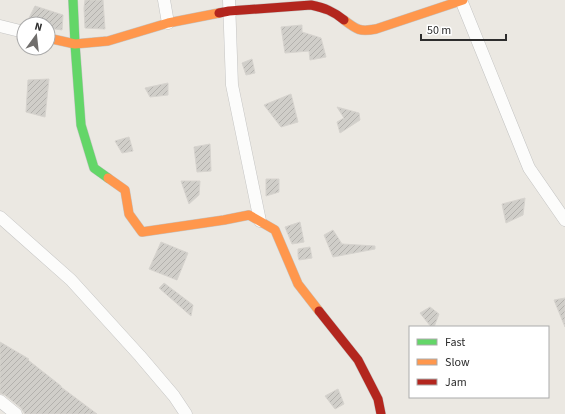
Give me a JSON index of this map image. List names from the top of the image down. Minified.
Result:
{"legend":["Fast","Slow","Jam"],"scale_bar":"50 m","north":"top"}
